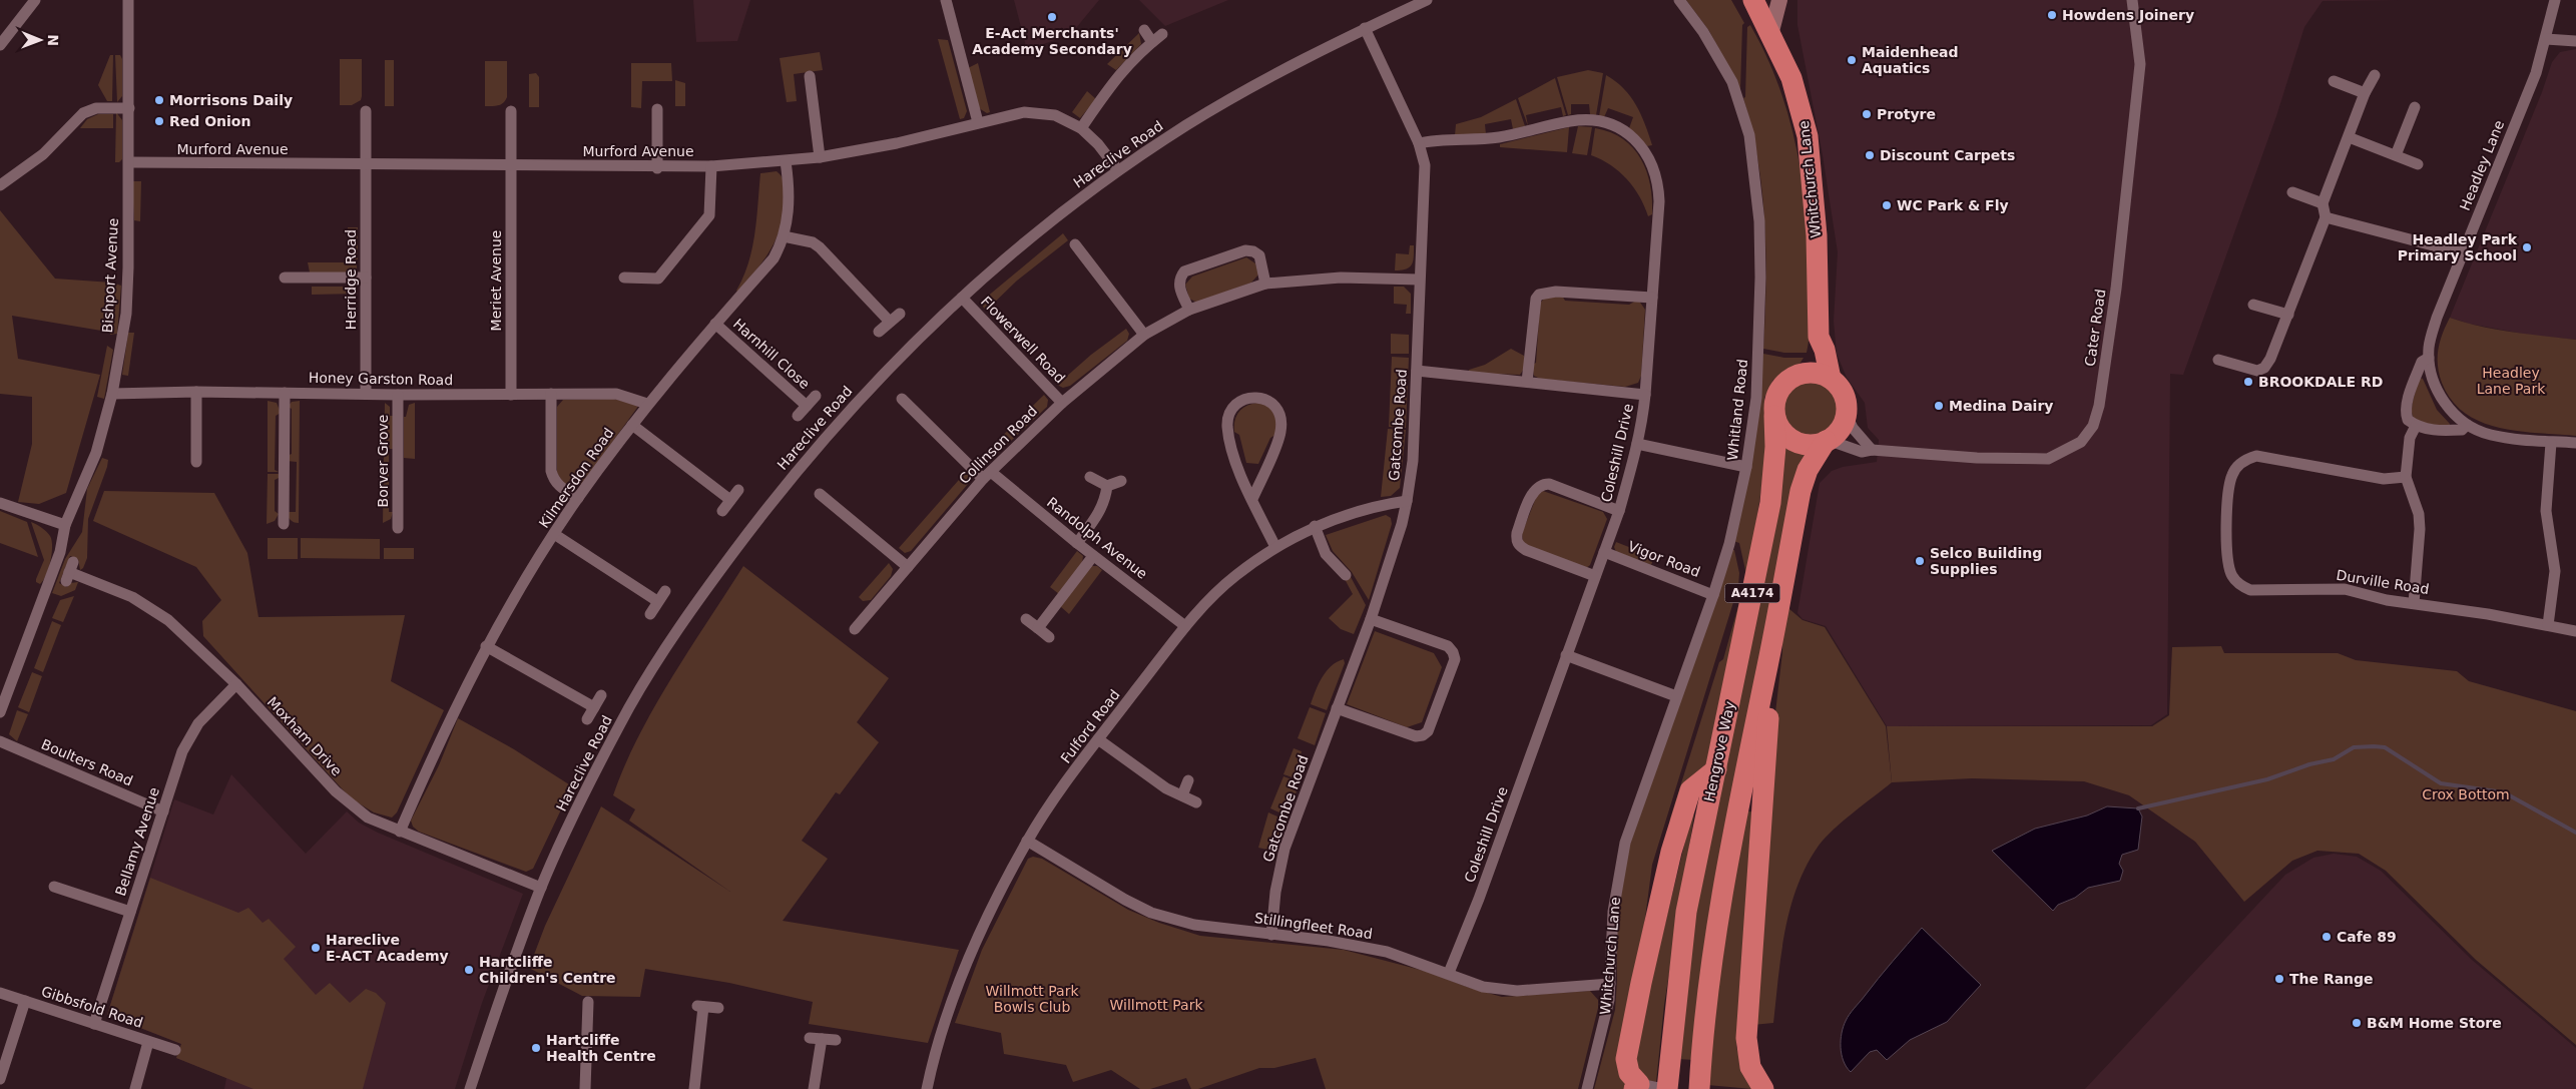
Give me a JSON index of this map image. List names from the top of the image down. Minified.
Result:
{"streets":{"highway":["Whitchurch Lane","A4174","Hengrove Way"],"street":["Murford Avenue","Hareclive Road","Headley Lane","Bishport Avenue","Herridge Road","Meriet Avenue","Cater Road","Flowerwell Road","Harnhill Close","Honey Garston Road","Whitland Road","Gatcombe Road","Collinson Road","Coleshill Drive","Borver Grove","Kilmersdon Road","Randolph Avenue","Vigor Road","Durville Road","Fulford Road","Moxham Drive","Boulters Road","Bellamy Avenue","Stillingfleet Road","Gibbsfold Road"]},"crossings":[["Murford Avenue","Hareclive Road"],["Murford Avenue","Bishport Avenue"],["Murford Avenue","Herridge Road"],["Murford Avenue","Meriet Avenue"],["Murford Avenue","Kilmersdon Road"],["Hareclive Road","Flowerwell Road"],["Hareclive Road","Gatcombe Road"],["Hareclive Road","Moxham Drive"],["Whitchurch Lane","Cater Road"],["Whitchurch Lane","Whitland Road"],["Whitchurch Lane","A4174"],["Whitchurch Lane","Hengrove Way"],["Whitchurch Lane","Stillingfleet Road"],["Bishport Avenue","Honey Garston Road"],["Herridge Road","Honey Garston Road"],["Meriet Avenue","Honey Garston Road"],["Cater Road","A4174"],["Cater Road","Hengrove Way"],["Flowerwell Road","Collinson Road"],["Harnhill Close","Kilmersdon Road"],["Honey Garston Road","Borver Grove"],["Honey Garston Road","Kilmersdon Road"],["Whitland Road","Vigor Road"],["Gatcombe Road","Collinson Road"],["Gatcombe Road","Coleshill Drive"],["Gatcombe Road","Fulford Road"],["Gatcombe Road","Stillingfleet Road"],["Collinson Road","Randolph Avenue"],["Coleshill Drive","Vigor Road"],["Coleshill Drive","Stillingfleet Road"],["Kilmersdon Road","Moxham Drive"],["Randolph Avenue","Fulford Road"],["A4174","Hengrove Way"],["Fulford Road","Stillingfleet Road"],["Moxham Drive","Bellamy Avenue"],["Boulters Road","Bellamy Avenue"],["Bellamy Avenue","Gibbsfold Road"]],"parks":["Headley Lane Park","Crox Bottom","Willmott Park Bowls Club","Willmott Park"],"places":["Howdens Joinery","E-Act Merchants' Academy Secondary","Maidenhead Aquatics","Morrisons Daily","Protyre","Red Onion","Discount Carpets","WC Park & Fly","Headley Park Primary School","BROOKDALE RD","Medina Dairy","Selco Building Supplies","Cafe 89","Hareclive E-ACT Academy","Hartcliffe Children's Centre","The Range","B&M Home Store","Hartcliffe Health Centre"],"north":"right"}
